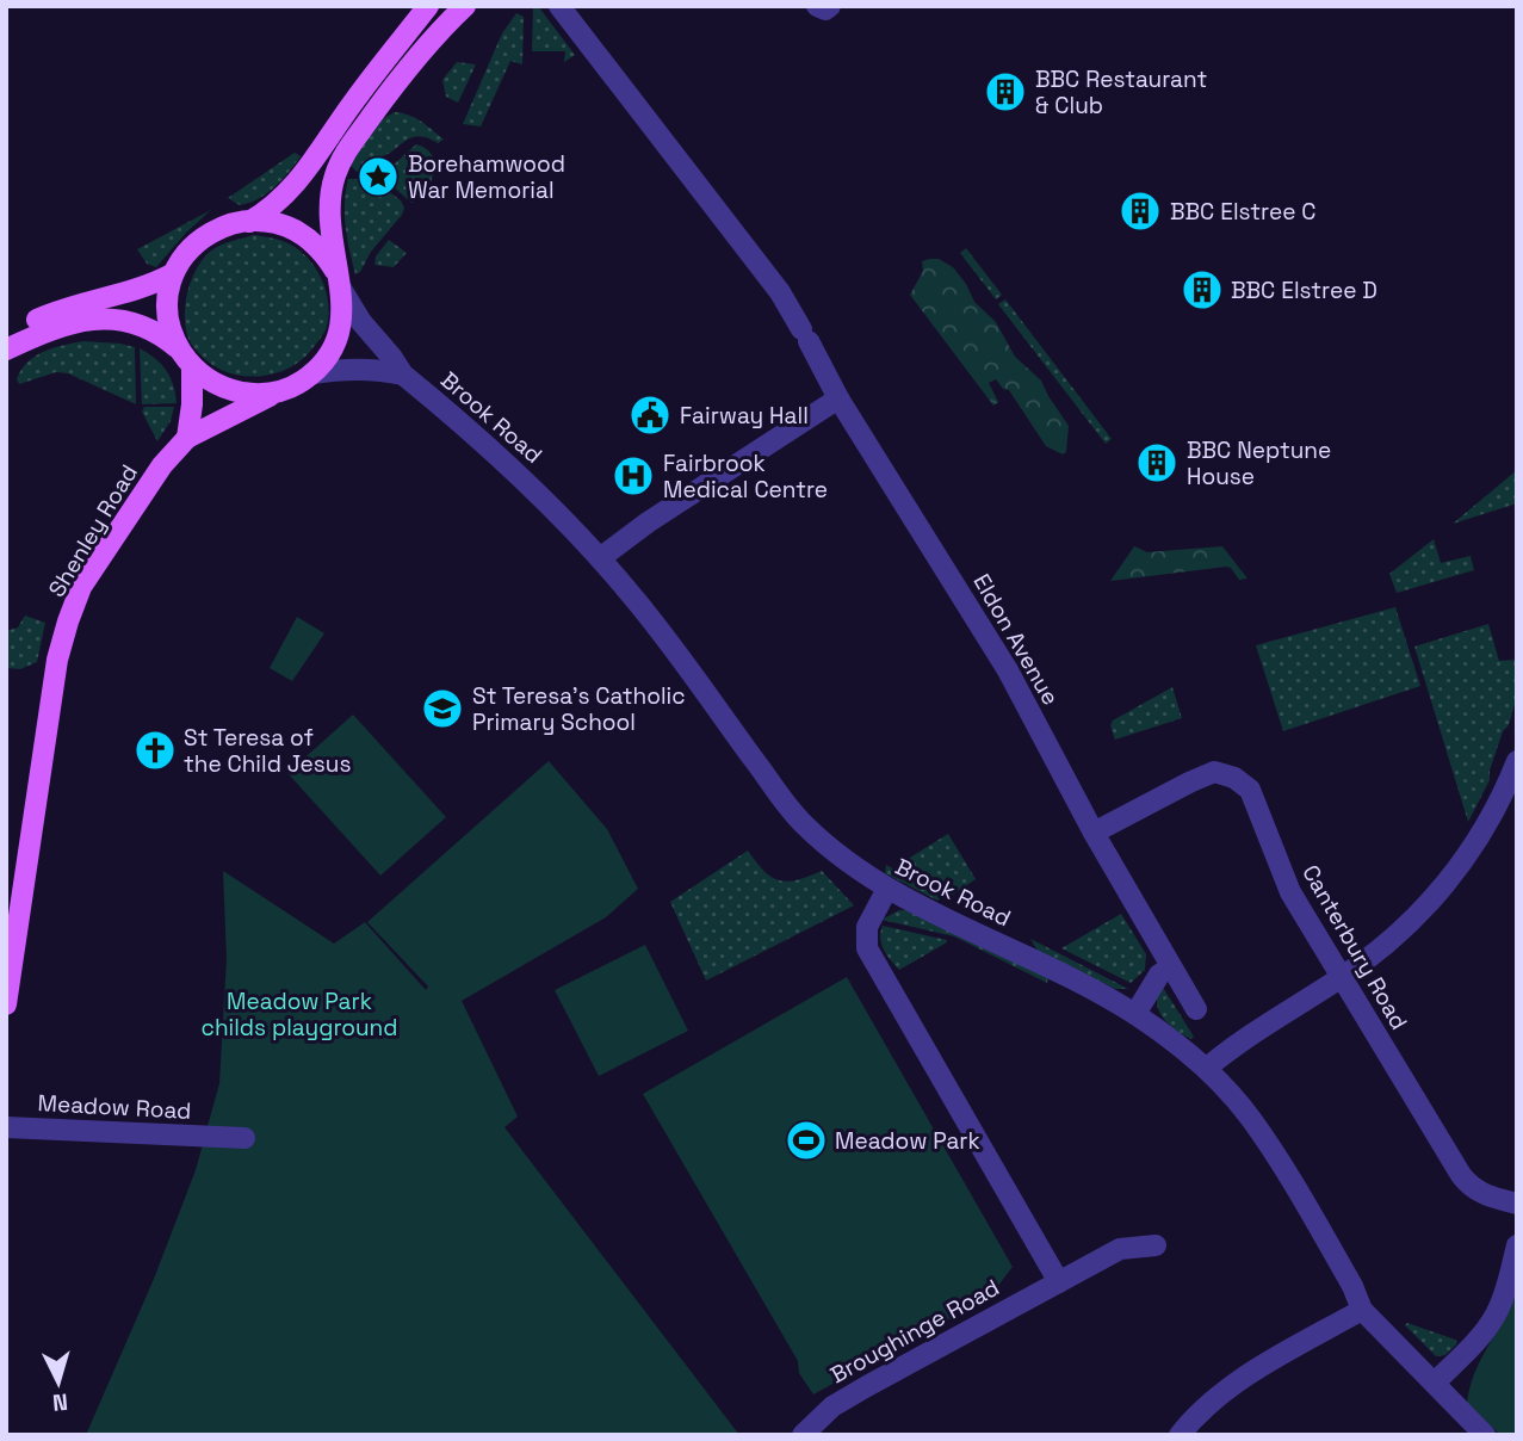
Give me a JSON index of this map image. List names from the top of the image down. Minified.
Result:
{"streets":{"main road":["Shenley Road"],"street":["Brook Road","Eldon Avenue","Canterbury Road","Meadow Road","Broughinge Road"]},"crossings":[["Brook Road","Shenley Road"],["Eldon Avenue","Canterbury Road"]],"parks":["Meadow Park childs playground"],"places":{"building":["BBC Restaurant & Club","BBC Elstree C","BBC Elstree D","BBC Neptune House"],"place":["Borehamwood War Memorial"],"public building":["Fairway Hall"],"hospital":["Fairbrook Medical Centre"],"school or university":["St Teresa's Catholic Primary School"],"church":["St Teresa of the Child Jesus"],"sports":["Meadow Park"]},"north":"bottom"}
